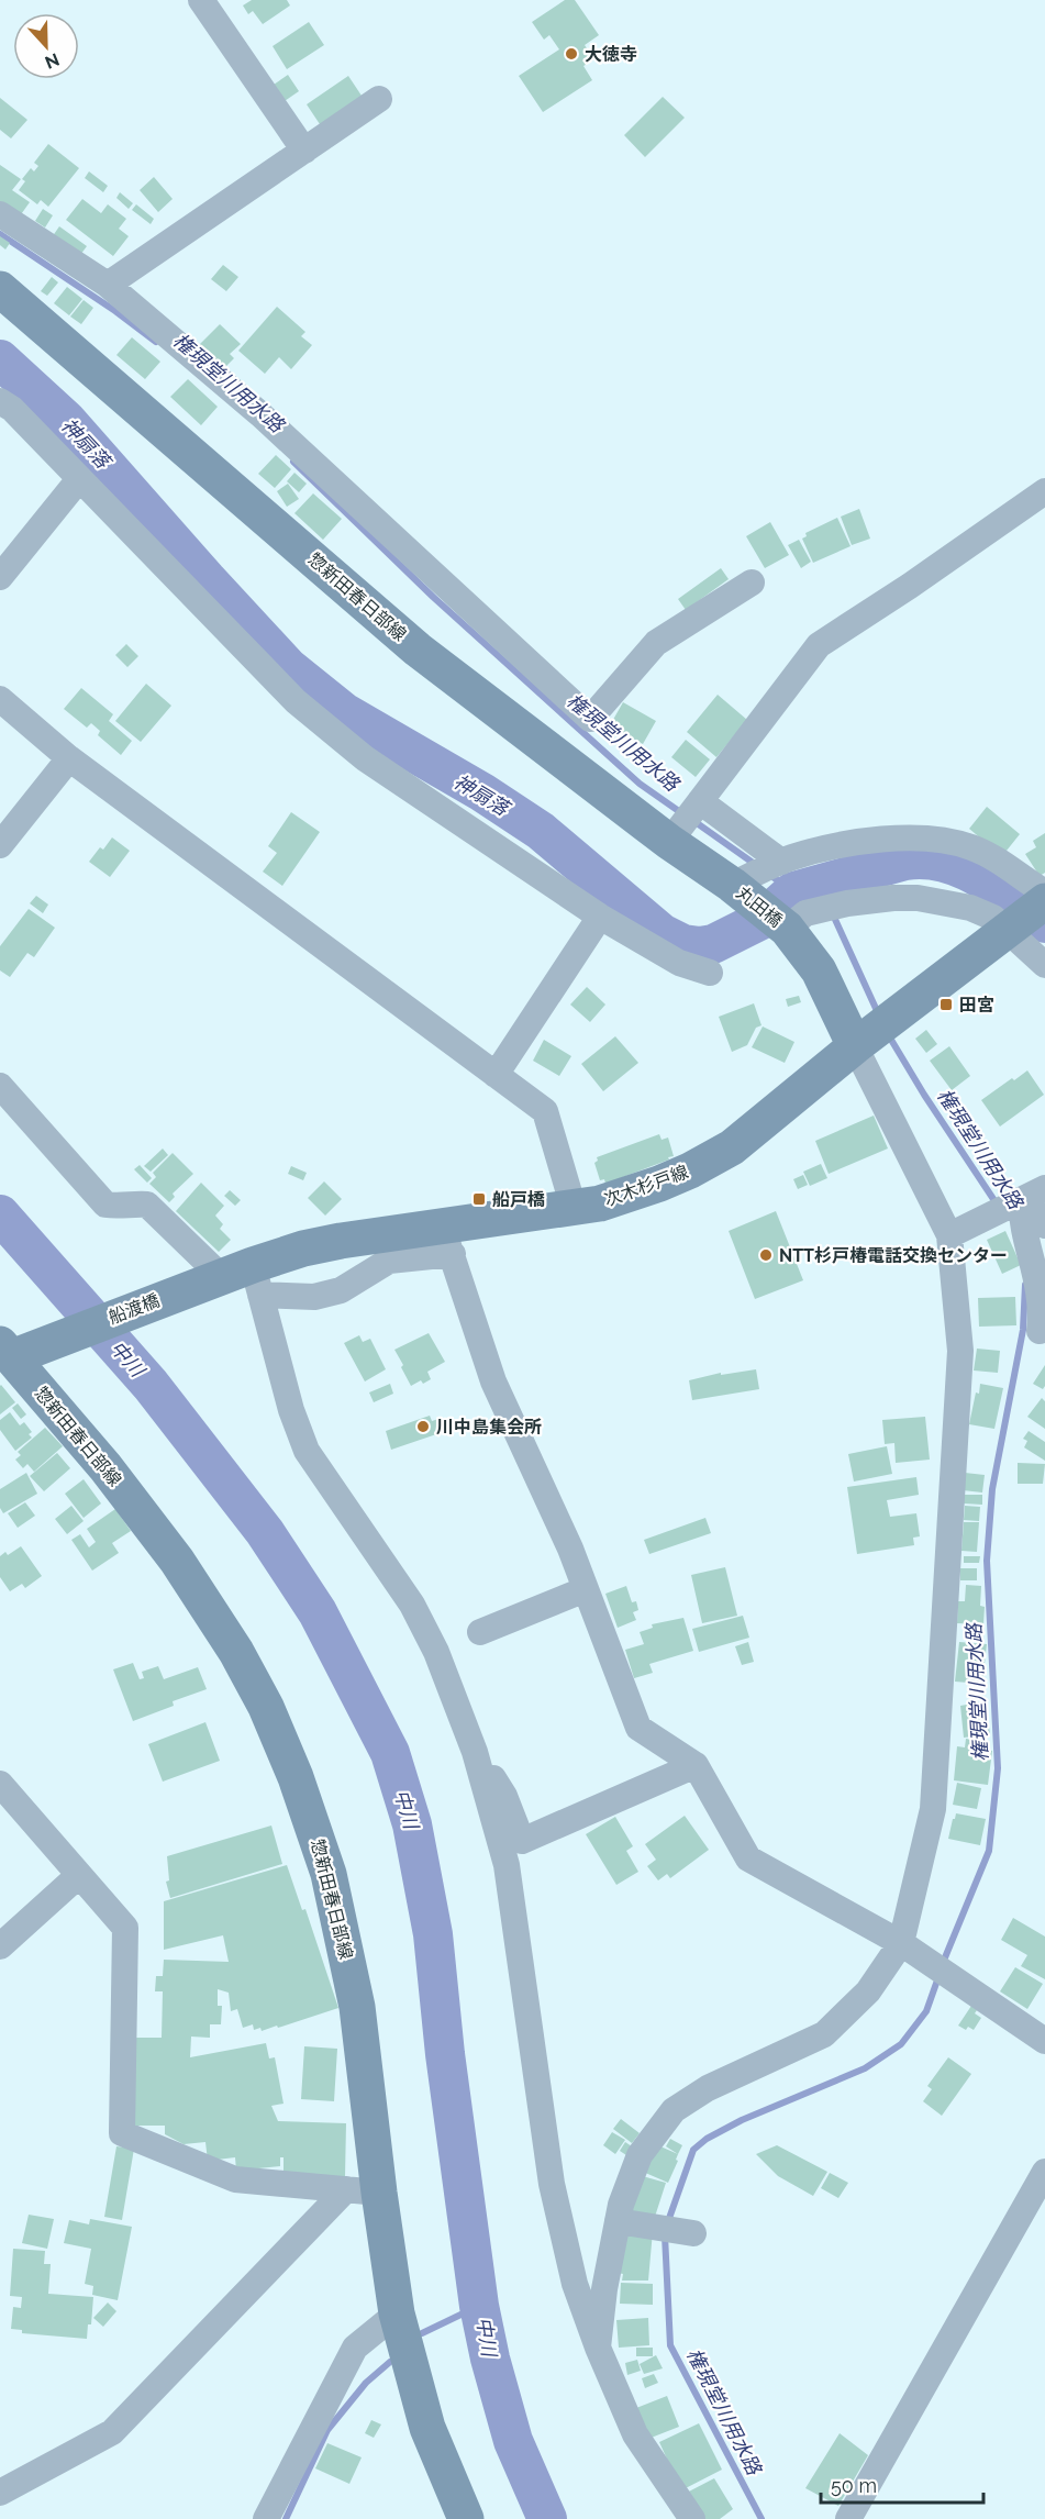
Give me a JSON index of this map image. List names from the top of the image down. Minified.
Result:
{"streets":{"main road":["惣新田春日部線","丸田橋","次木杉戸線","船渡橋"]},"crossings":[["惣新田春日部線","丸田橋"],["惣新田春日部線","船渡橋"],["次木杉戸線","船渡橋"]],"water":["権現堂川用水路","神扇落","中川"],"places":{"other":["大徳寺","NTT杉戸椿電話交換センター","川中島集会所"],"transit":["田宮","船戸橋"]},"scale_bar":"50 m","north":"bottom"}
